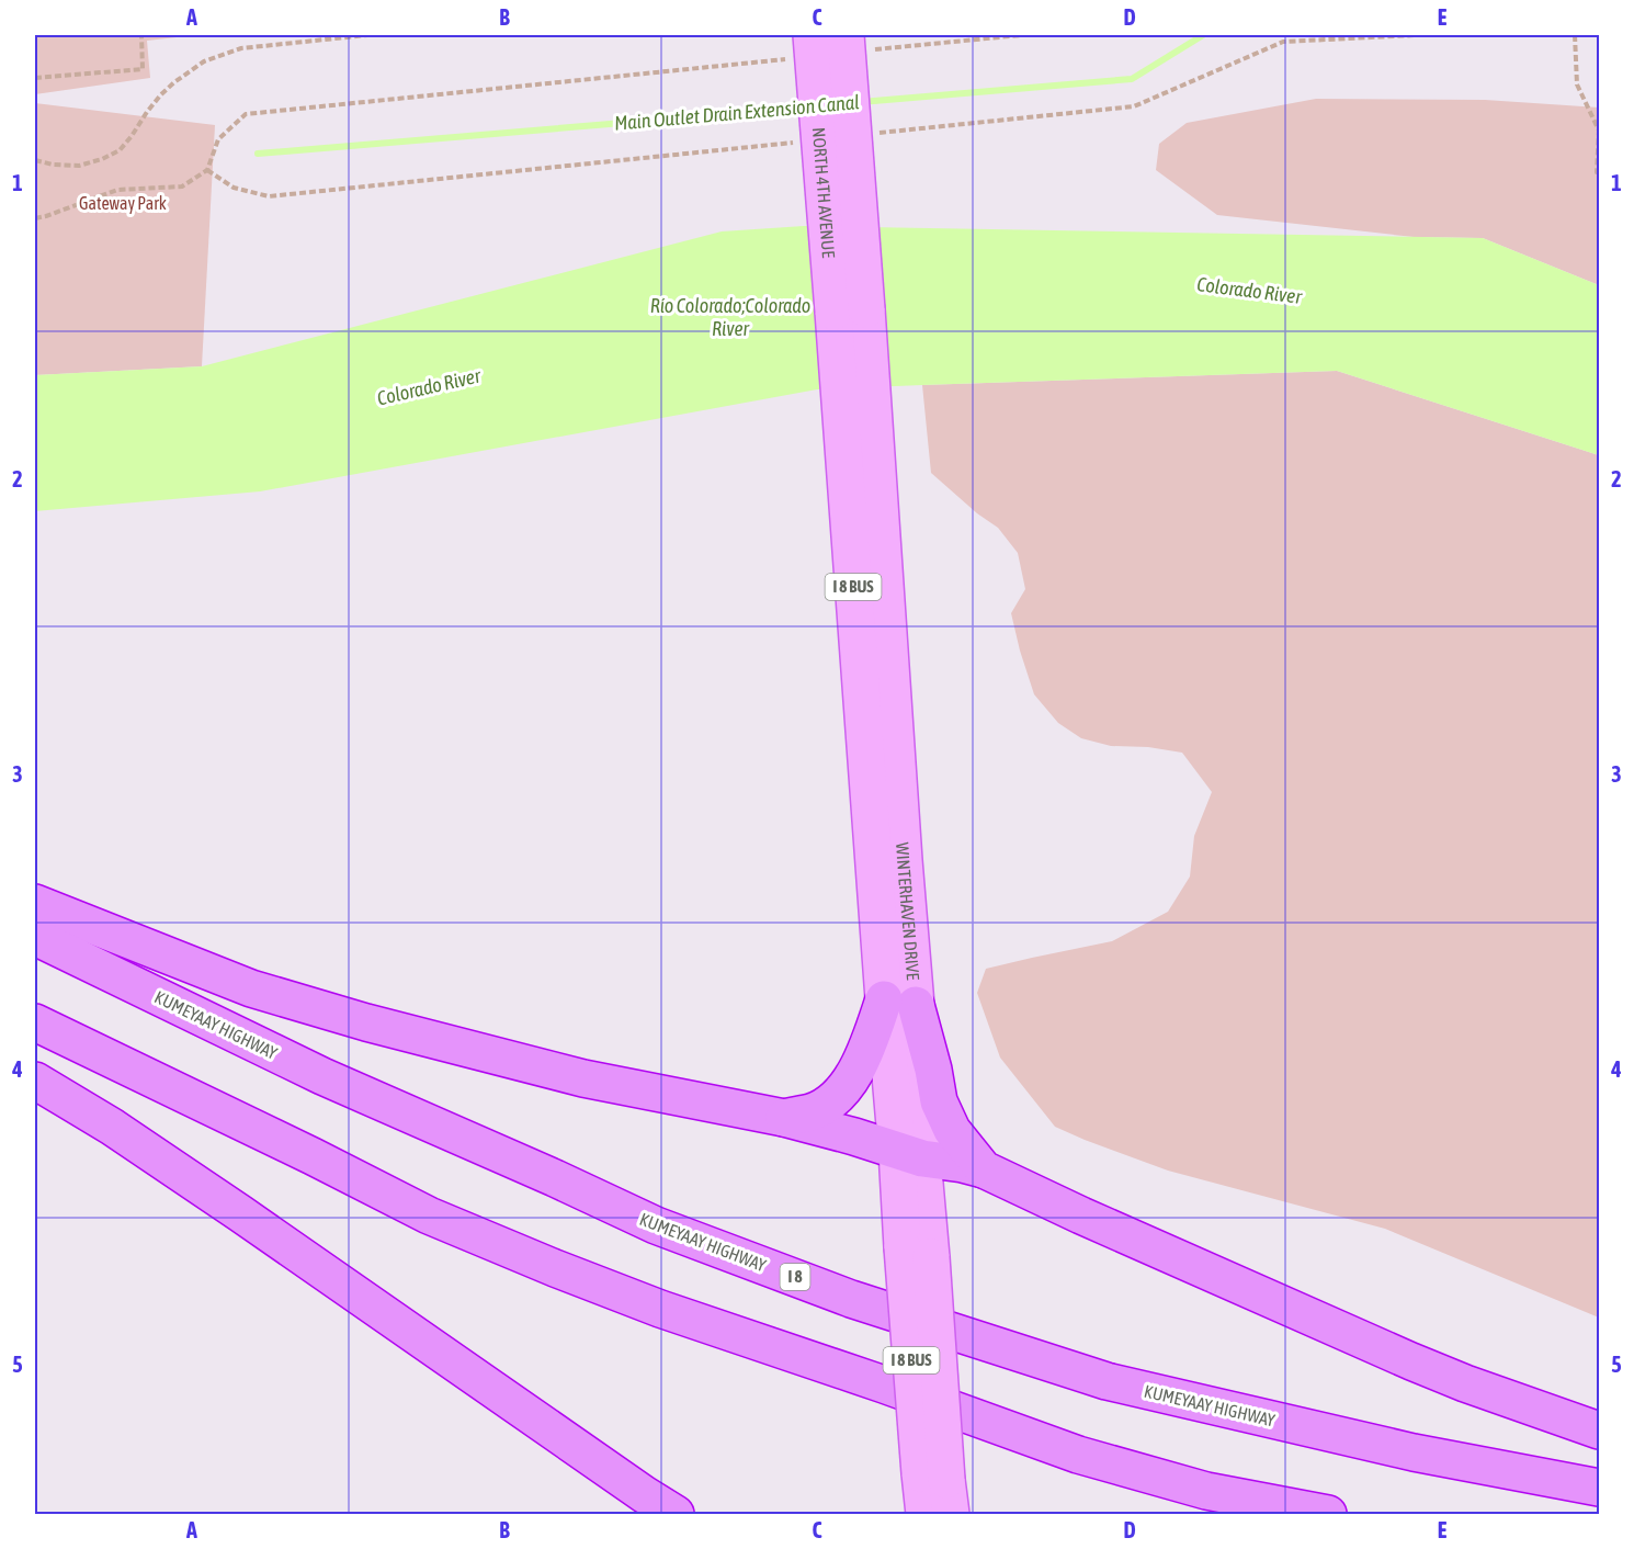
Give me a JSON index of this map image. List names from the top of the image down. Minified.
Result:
{"streets":{"highway":["KUMEYAAY HIGHWAY","I 8"],"main road":["NORTH 4TH AVENUE","I 8 BUS","WINTERHAVEN DRIVE"]},"crossings":[["NORTH 4TH AVENUE","WINTERHAVEN DRIVE"]],"water":["Main Outlet Drain Extension Canal","Colorado River","Río Colorado;Colorado River"],"parks":["Gateway Park"],"grid":{"columns":["A","B","C","D","E"],"rows":["1","2","3","4","5"]}}
